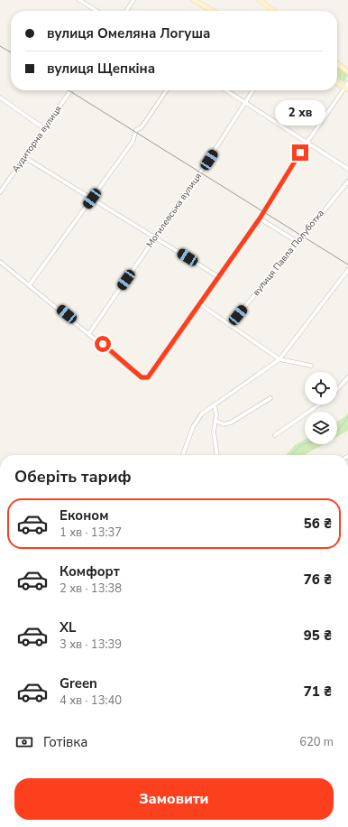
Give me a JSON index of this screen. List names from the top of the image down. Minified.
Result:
{"streets":{"street":["Аудиторна вулиця","Могилевська вулиця","вулиця Павла Полуботка"]},"page":{"banner":["вулиця Омеляна Логуша","вулиця Щепкіна"],"bubble":"2 хв","heading":"Оберіть тариф","list":[{"name":"Економ","note":"1 хв · 13:37","value":"56 ₴"},{"name":"Комфорт","note":"2 хв · 13:38","value":"76 ₴"},{"name":"XL","note":"3 хв · 13:39","value":"95 ₴"},{"name":"Green","note":"4 хв · 13:40","value":"71 ₴"}],"pay":["Готівка","620 m"],"buttons":"Замовити"}}
